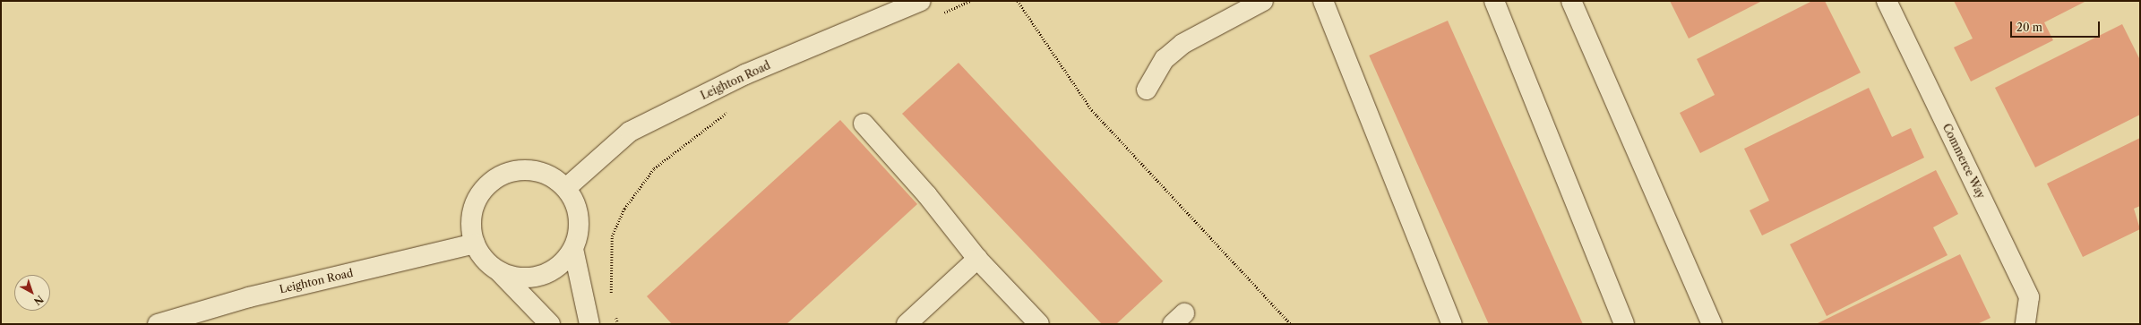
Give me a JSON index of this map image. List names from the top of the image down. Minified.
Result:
{"streets":{"street":["Leighton Road","Commerce Way"]},"scale_bar":"20 m","north":"bottom right"}
